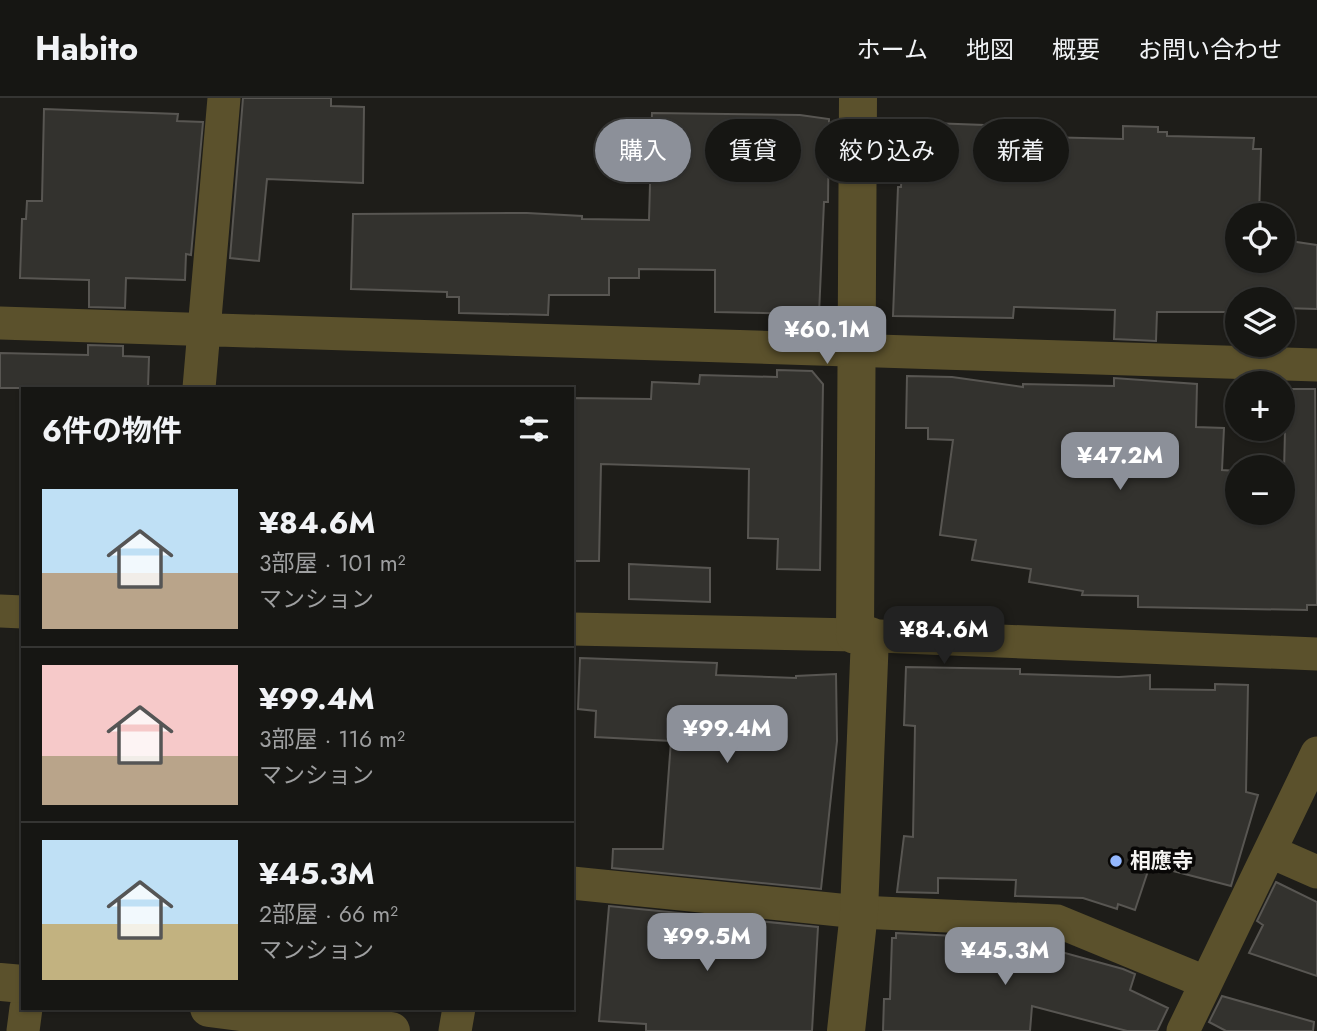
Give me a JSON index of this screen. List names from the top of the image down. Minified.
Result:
{"places":["相應寺"],"page":{"header":"Habito","nav":["ホーム","地図","概要","お問い合わせ"],"chip":["購入","賃貸","絞り込み","新着"],"map_buttons":["+","−"],"price":["¥60.1M","¥47.2M","¥84.6M","¥99.4M","¥99.5M","¥45.3M"],"heading":"6件の物件","list":[{"name":"¥84.6M","note":"3部屋 · 101 m² · マンション"},{"name":"¥99.4M","note":"3部屋 · 116 m² · マンション"},{"name":"¥45.3M","note":"2部屋 · 66 m² · マンション"}]}}
